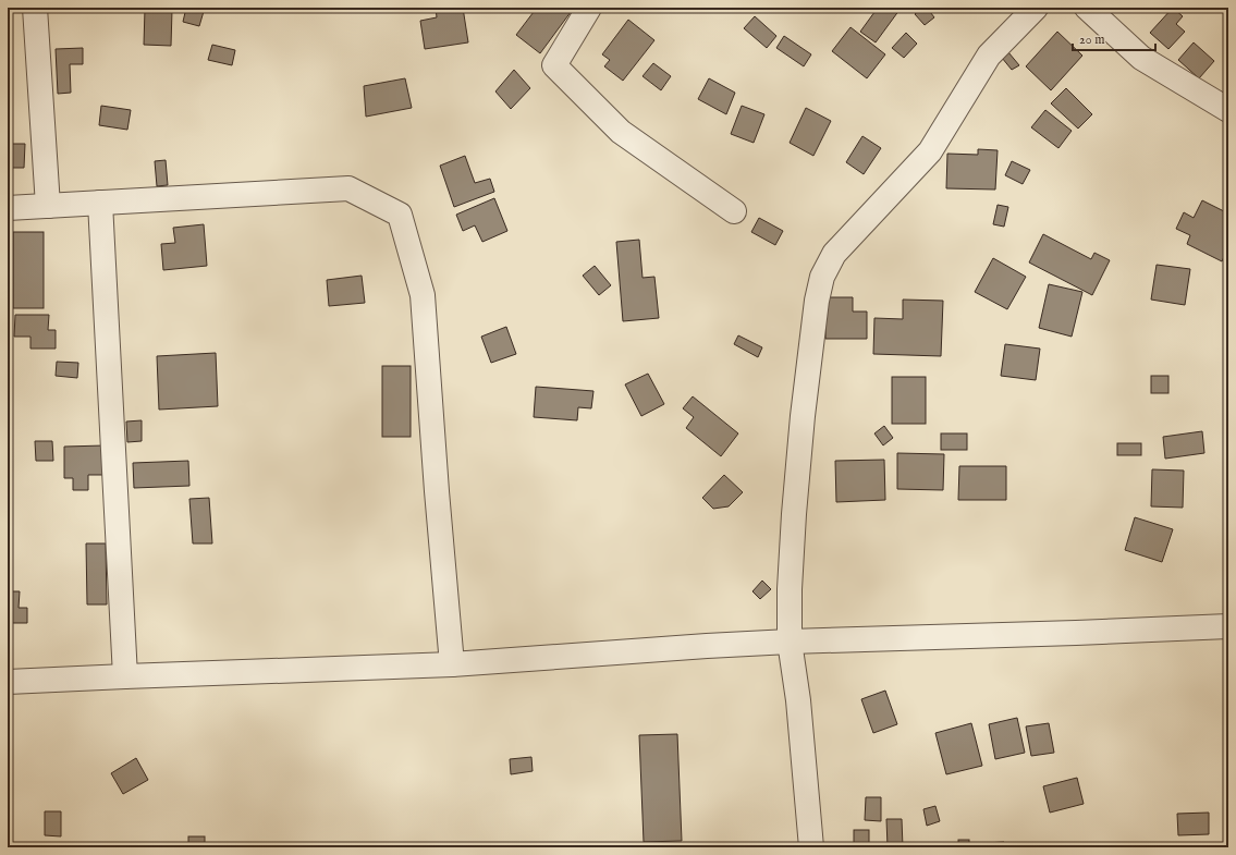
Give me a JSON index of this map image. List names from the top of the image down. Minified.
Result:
{"scale_bar":"20 m"}
